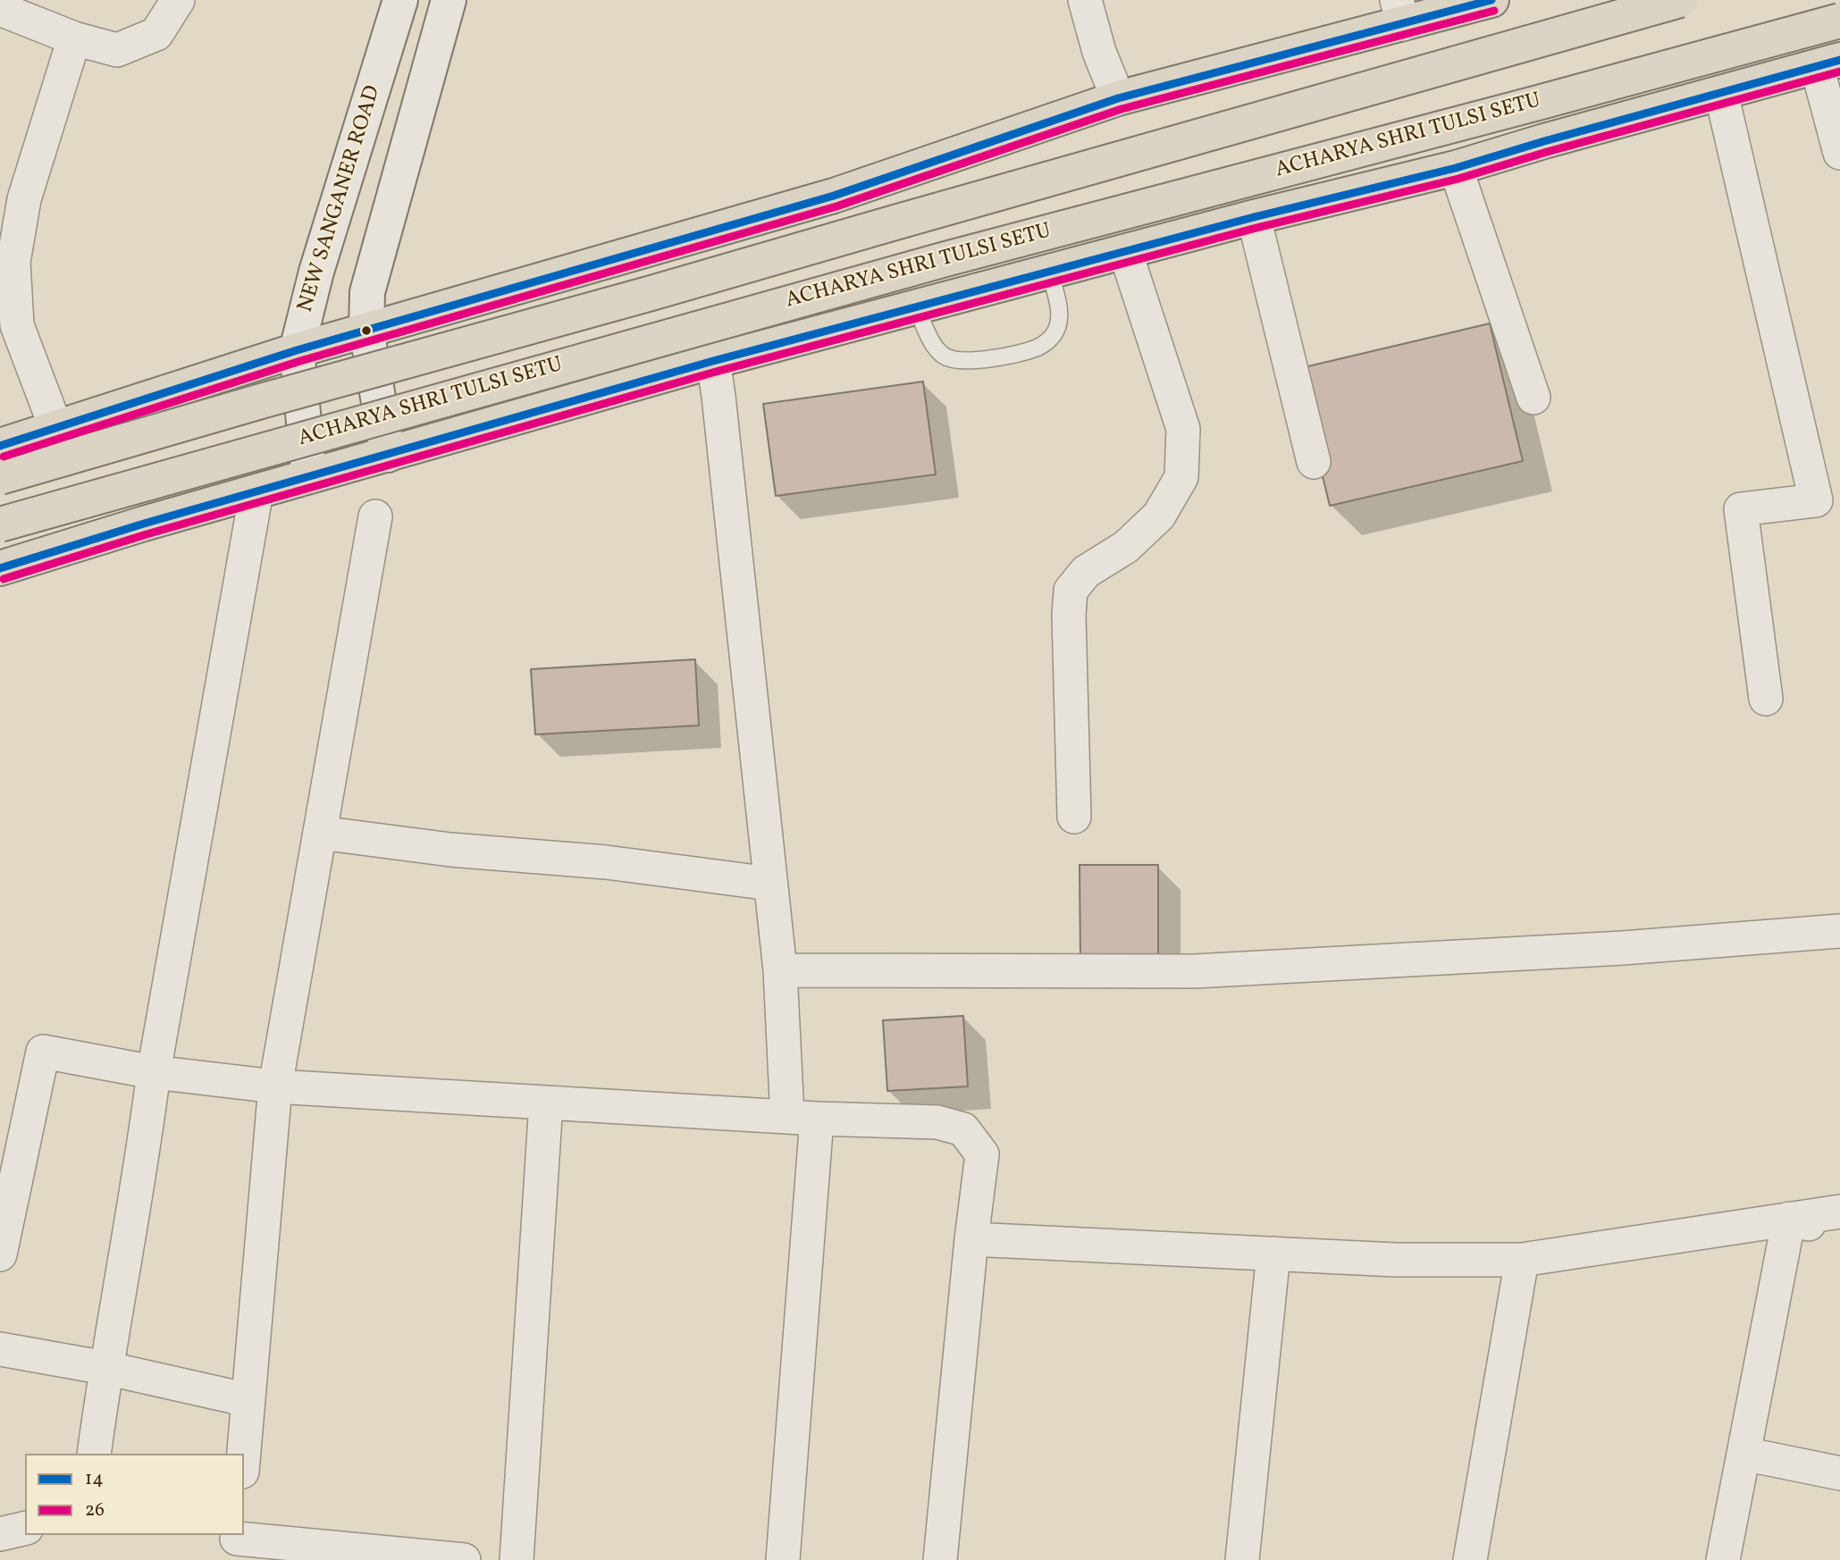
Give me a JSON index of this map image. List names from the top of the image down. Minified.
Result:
{"streets":{"highway":["ACHARYA SHRI TULSI SETU"],"main road":["NEW SANGANER ROAD"]},"lines":["transit line 14","transit line 26"],"legend":["14","26"]}
